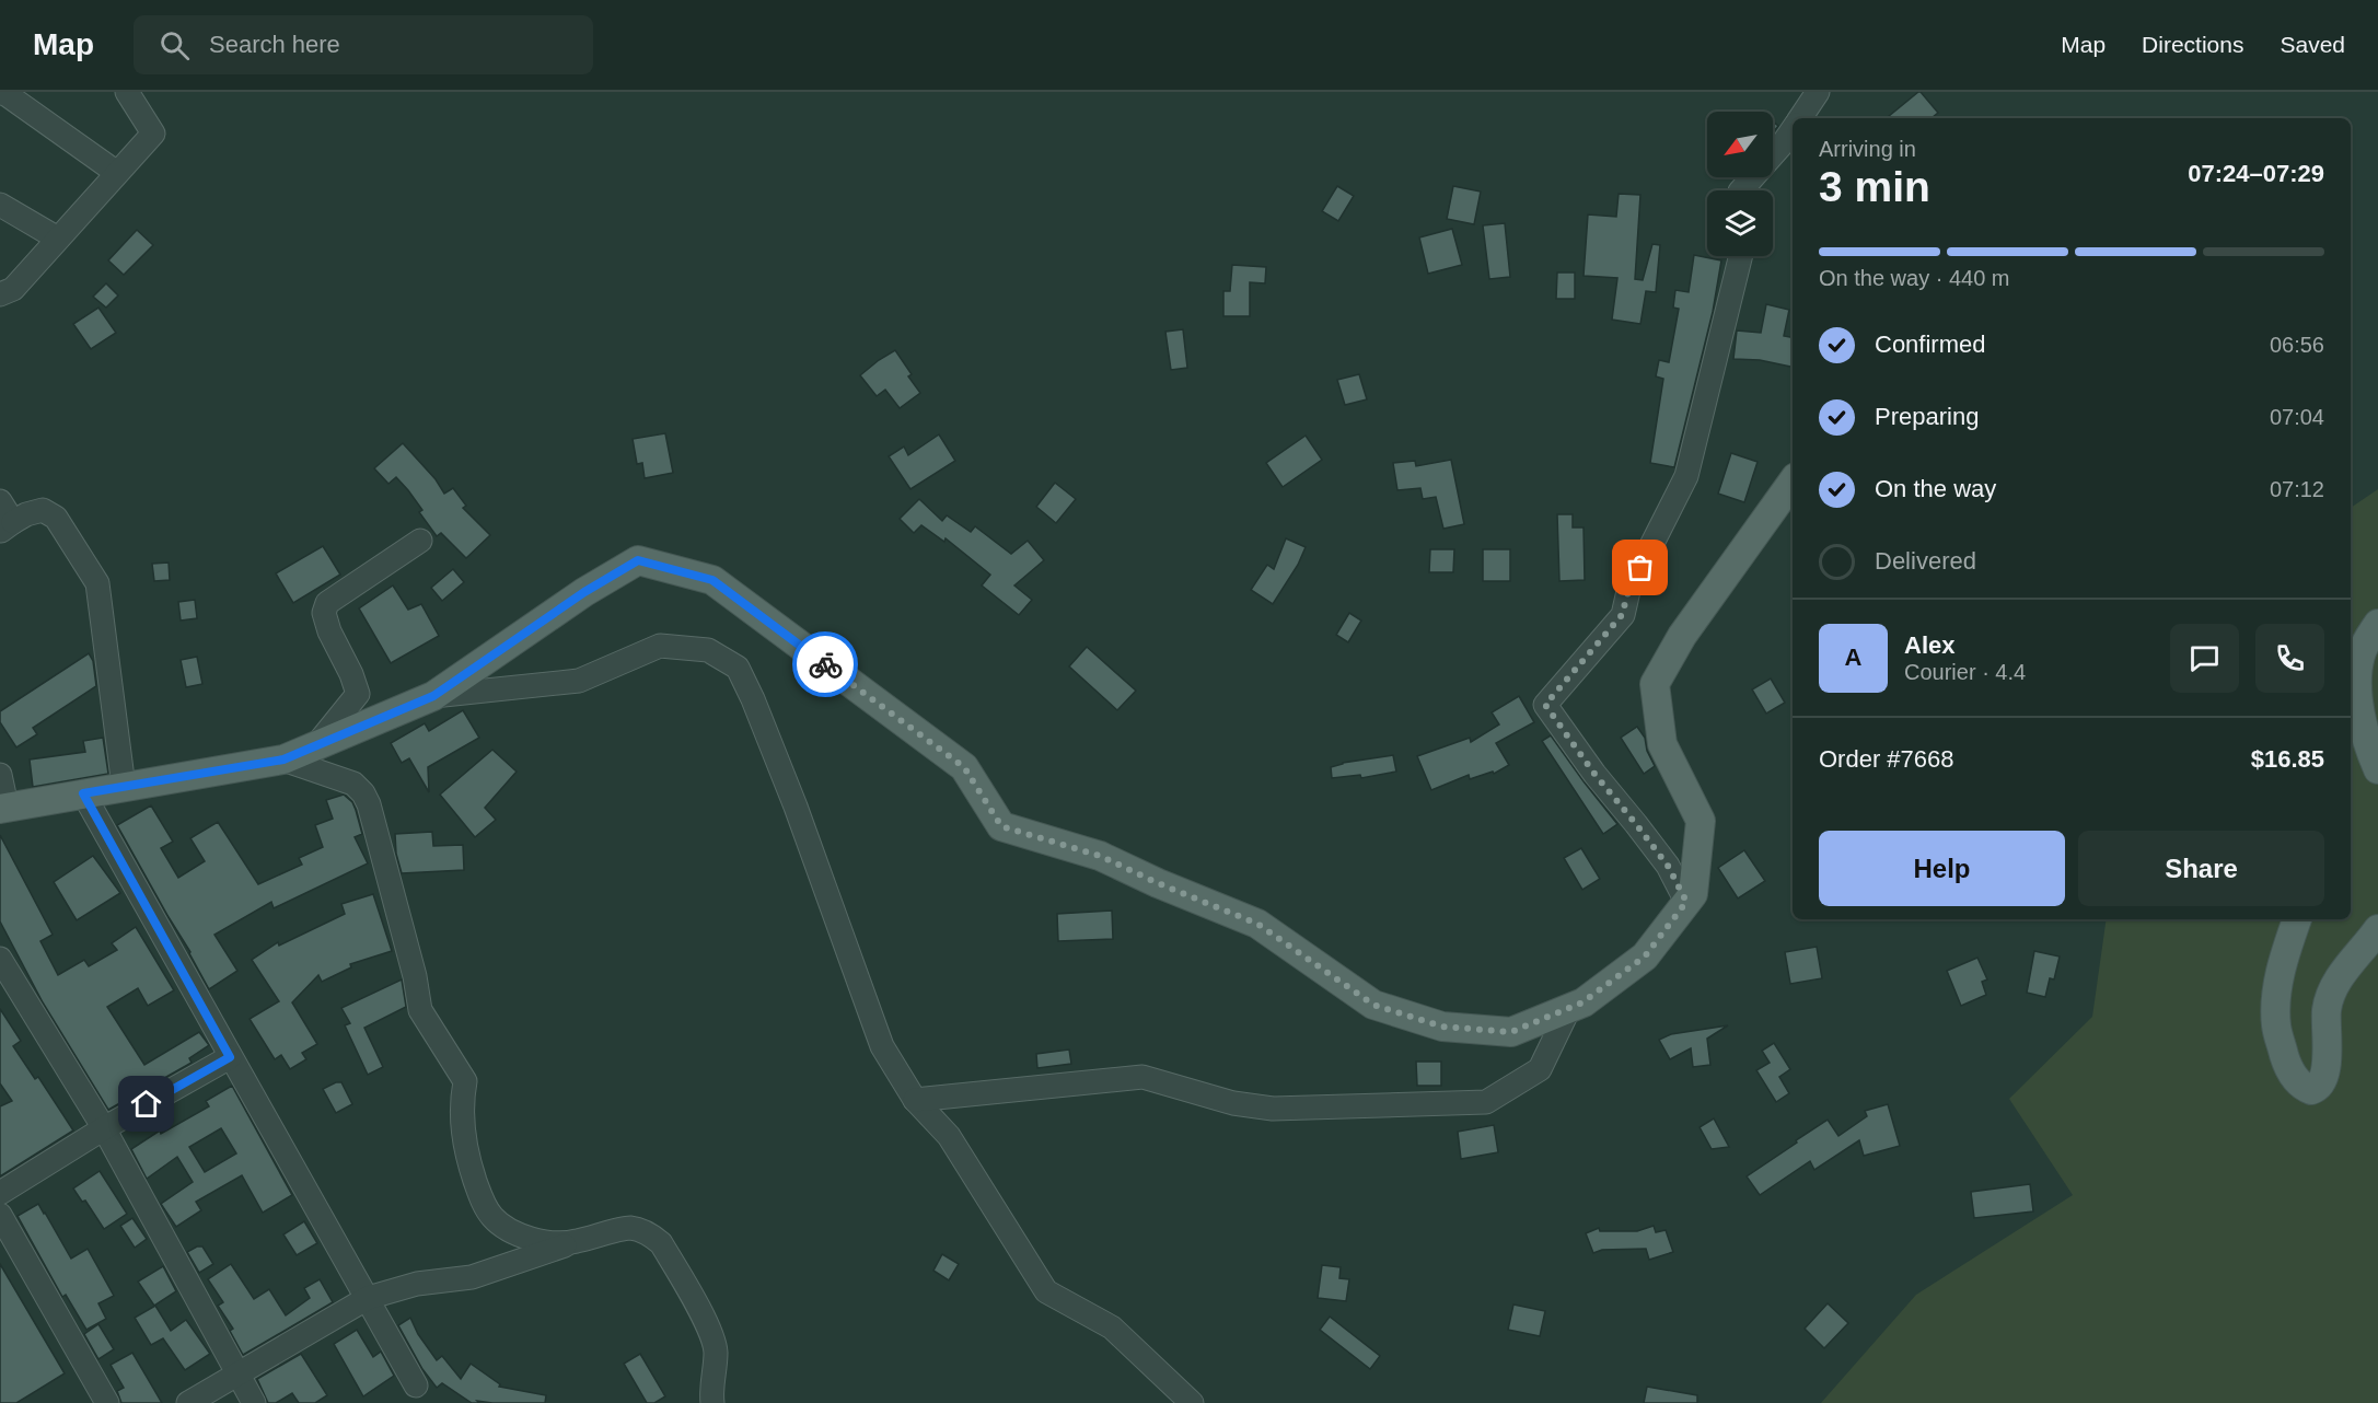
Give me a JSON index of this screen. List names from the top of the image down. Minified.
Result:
{"north":"bottom left","page":{"header":"Map","search":"Search here","nav":["Map","Directions","Saved"],"heading":["3 min","Arriving in","07:24–07:29"],"panel":["Alex","Courier · 4.4","Order #7668","$16.85"],"bar":"On the way · 440 m","list":[["Confirmed","06:56"],["Preparing","07:04"],["On the way","07:12"],"Delivered"],"round":"A","buttons":["Help","Share"]}}
